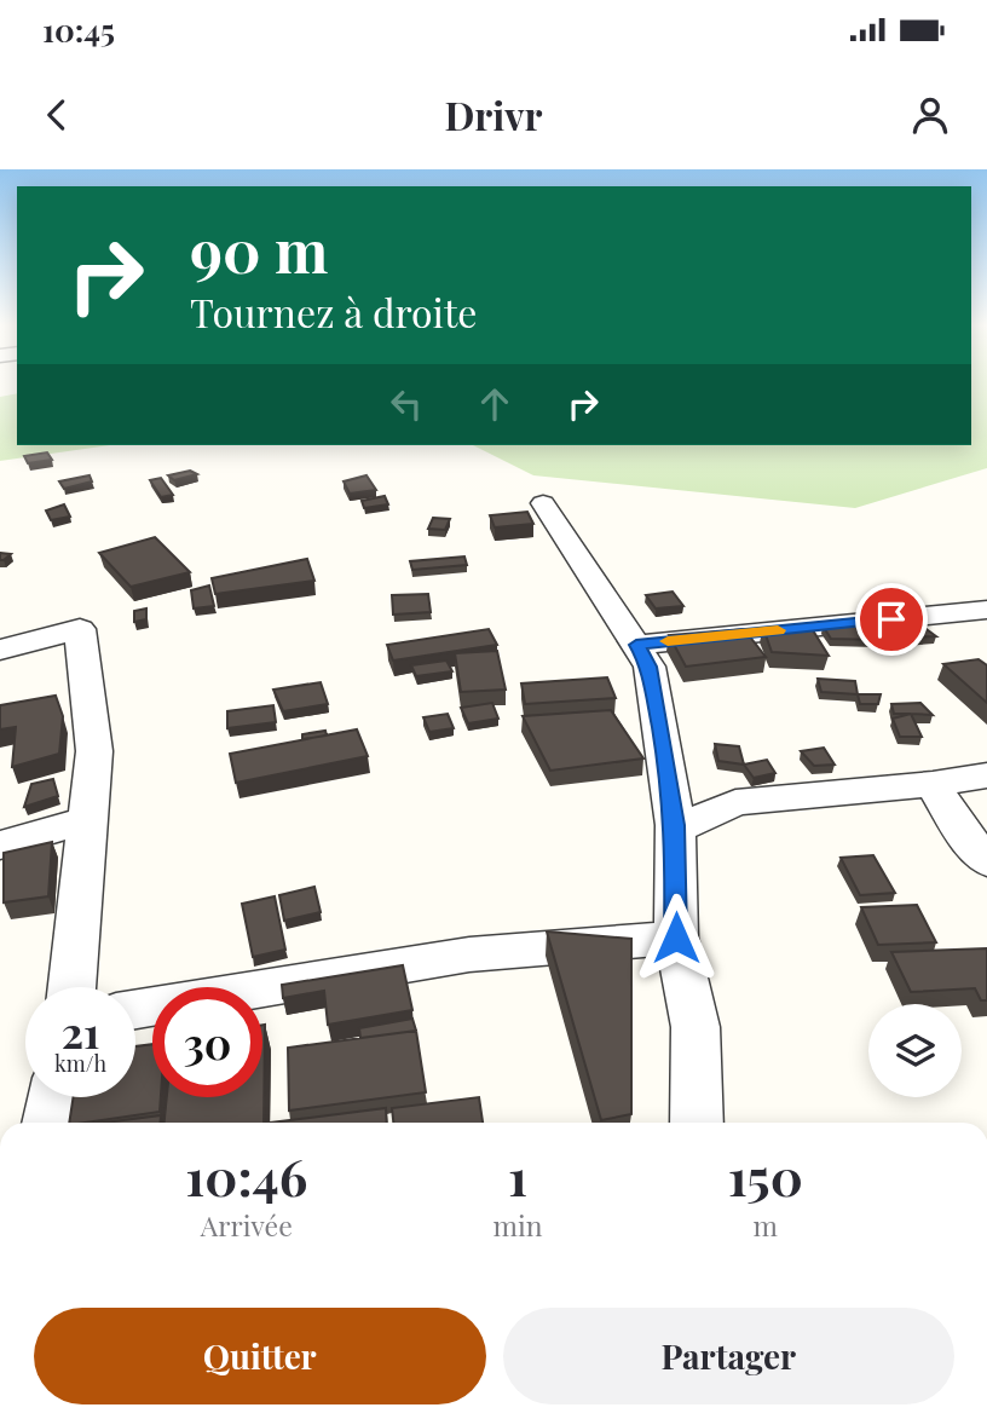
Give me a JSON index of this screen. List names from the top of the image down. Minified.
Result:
{"page":{"status":"10:45","header":"Drivr","turn":["90 m","Tournez à droite"],"speed":"21 km/h","limit":"30","eta":["10:46","Arrivée","1","min","150","m"],"buttons":["Quitter","Partager"]}}
